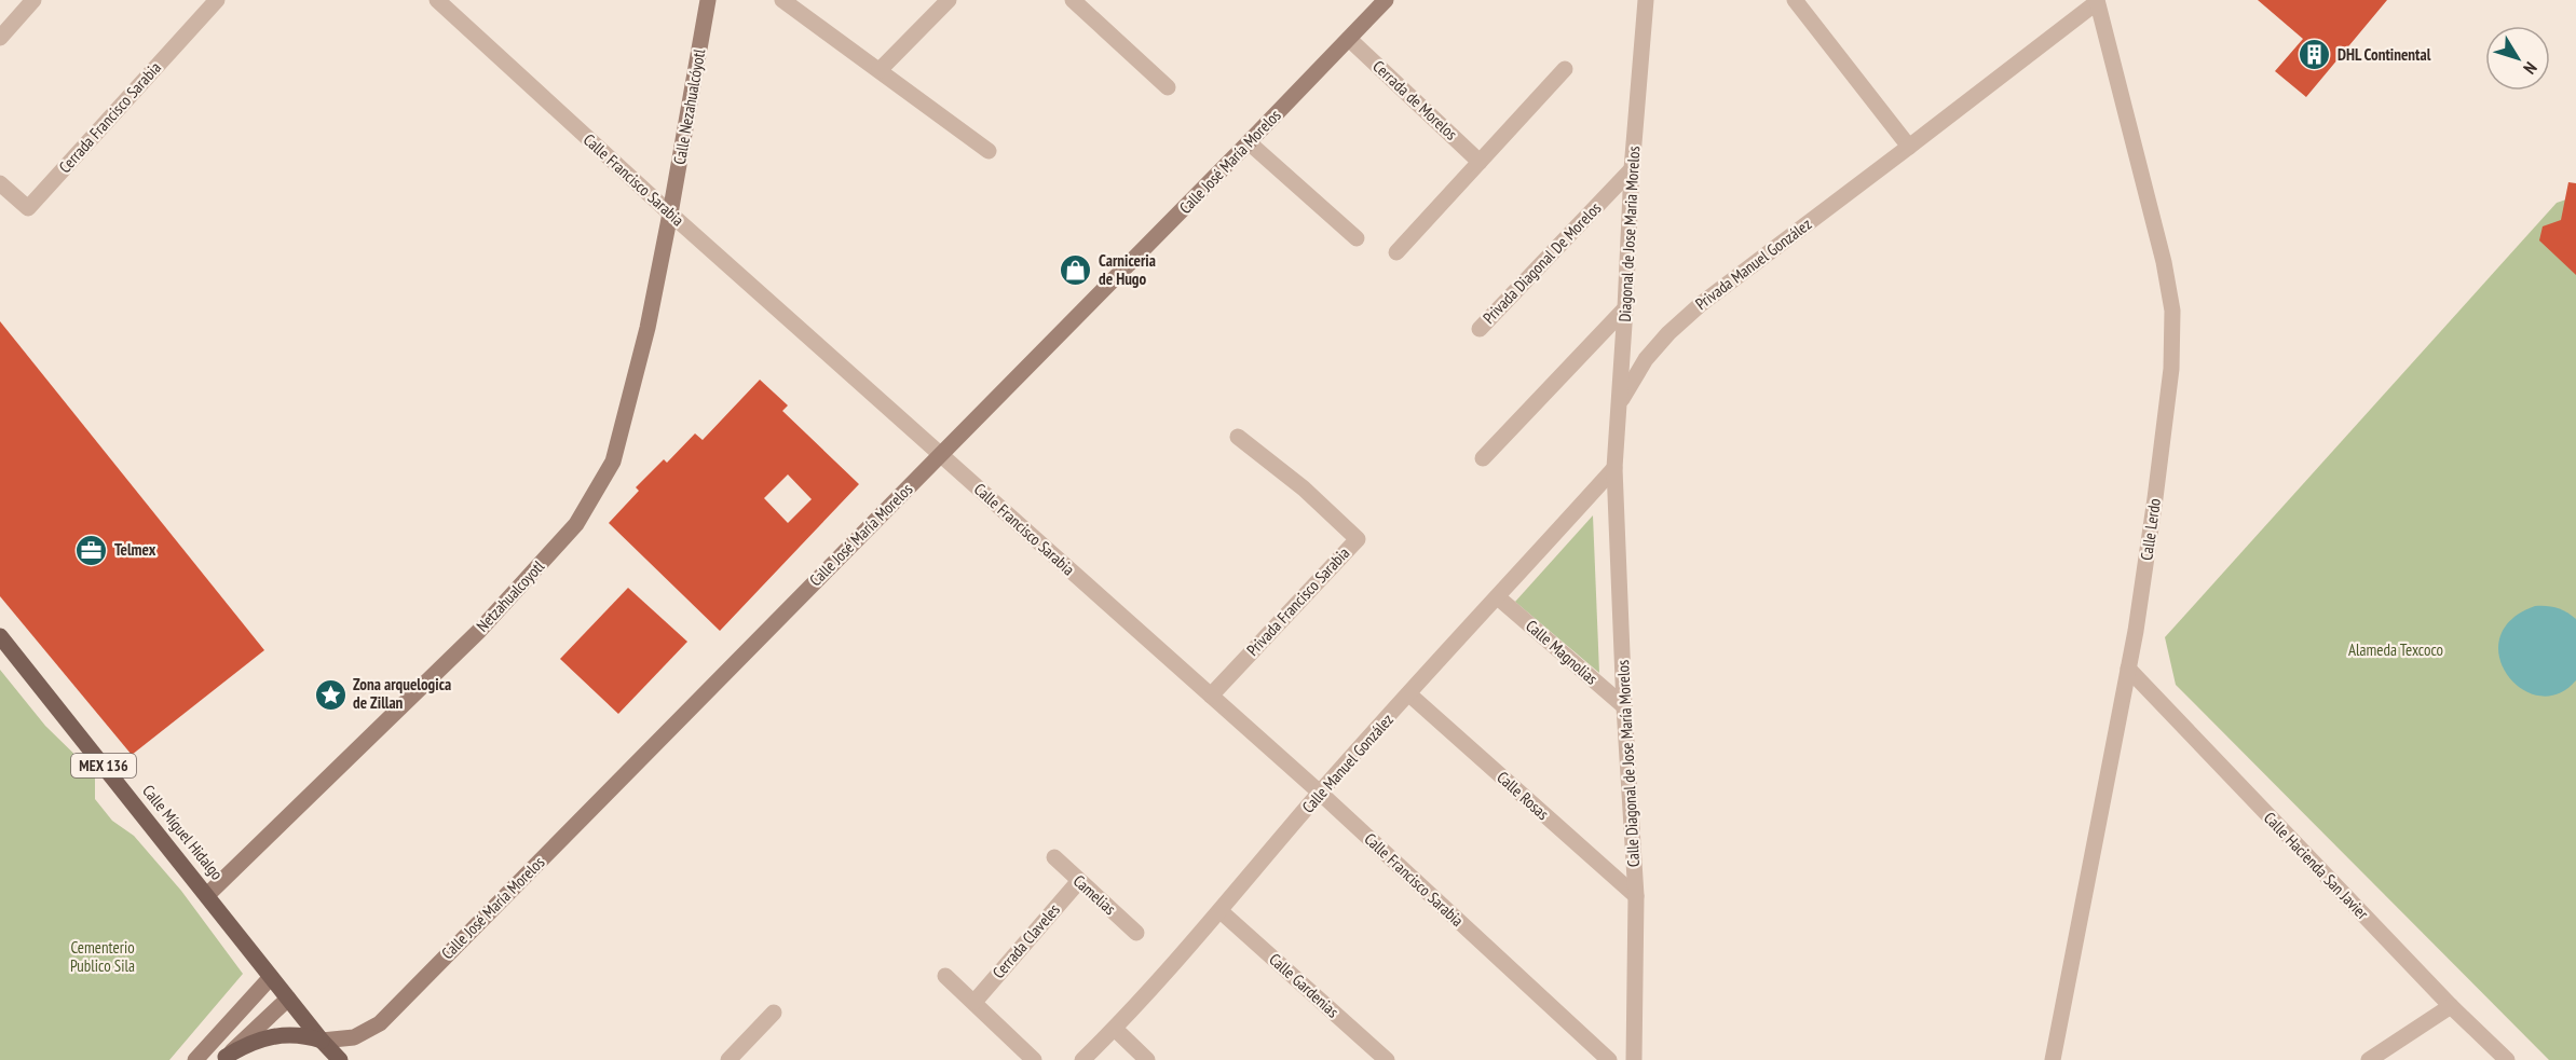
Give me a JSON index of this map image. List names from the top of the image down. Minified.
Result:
{"streets":{"main road":["MEX 136","Calle Míguel Hidalgo"],"street":["Cerrada de Morelos","Calle Nezahualcóyotl","Cerrada Francisco Sarabia","Calle José María Morelos","Calle Francisco Sarabia","Diagonal de Jose Maria Morelos","Privada Diagonal De Morelos","Privada Manuel González","Calle Lerdo","Netzahualcoyotl","Privada Francisco Sarabia","Calle Magnolias","Calle Manuel González","Calle Diagonal de Jose María Morelos","Calle Rosas","Calle Hacienda San Javier","Camelias","Cerrada Claveles","Calle Gardenias"]},"crossings":[["Cerrada de Morelos","Calle José María Morelos"],["Calle Nezahualcóyotl","Calle Francisco Sarabia"],["Calle Nezahualcóyotl","Netzahualcoyotl"],["Calle José María Morelos","Calle Francisco Sarabia"],["Calle José María Morelos","Calle Míguel Hidalgo"],["Calle Francisco Sarabia","Netzahualcoyotl"],["Calle Francisco Sarabia","Privada Francisco Sarabia"],["Calle Francisco Sarabia","Calle Manuel González"],["Diagonal de Jose Maria Morelos","Privada Diagonal De Morelos"],["Diagonal de Jose Maria Morelos","Privada Manuel González"],["Diagonal de Jose Maria Morelos","Calle Manuel González"],["Diagonal de Jose Maria Morelos","Calle Diagonal de Jose María Morelos"],["Privada Manuel González","Calle Lerdo"],["Calle Lerdo","Calle Hacienda San Javier"],["Netzahualcoyotl","Calle Míguel Hidalgo"],["Calle Magnolias","Calle Manuel González"],["Calle Magnolias","Calle Diagonal de Jose María Morelos"],["Calle Manuel González","Calle Diagonal de Jose María Morelos"],["Calle Manuel González","Calle Rosas"],["Calle Manuel González","Calle Gardenias"],["Calle Diagonal de Jose María Morelos","Calle Rosas"],["Camelias","Cerrada Claveles"]],"parks":["Alameda Texcoco","Cementerio Publico Sila"],"places":{"building":["DHL Continental"],"shop":["Carniceria de Hugo"],"office":["Telmex"],"place":["Zona arquelogica de Zillan"]},"north":"bottom right"}
